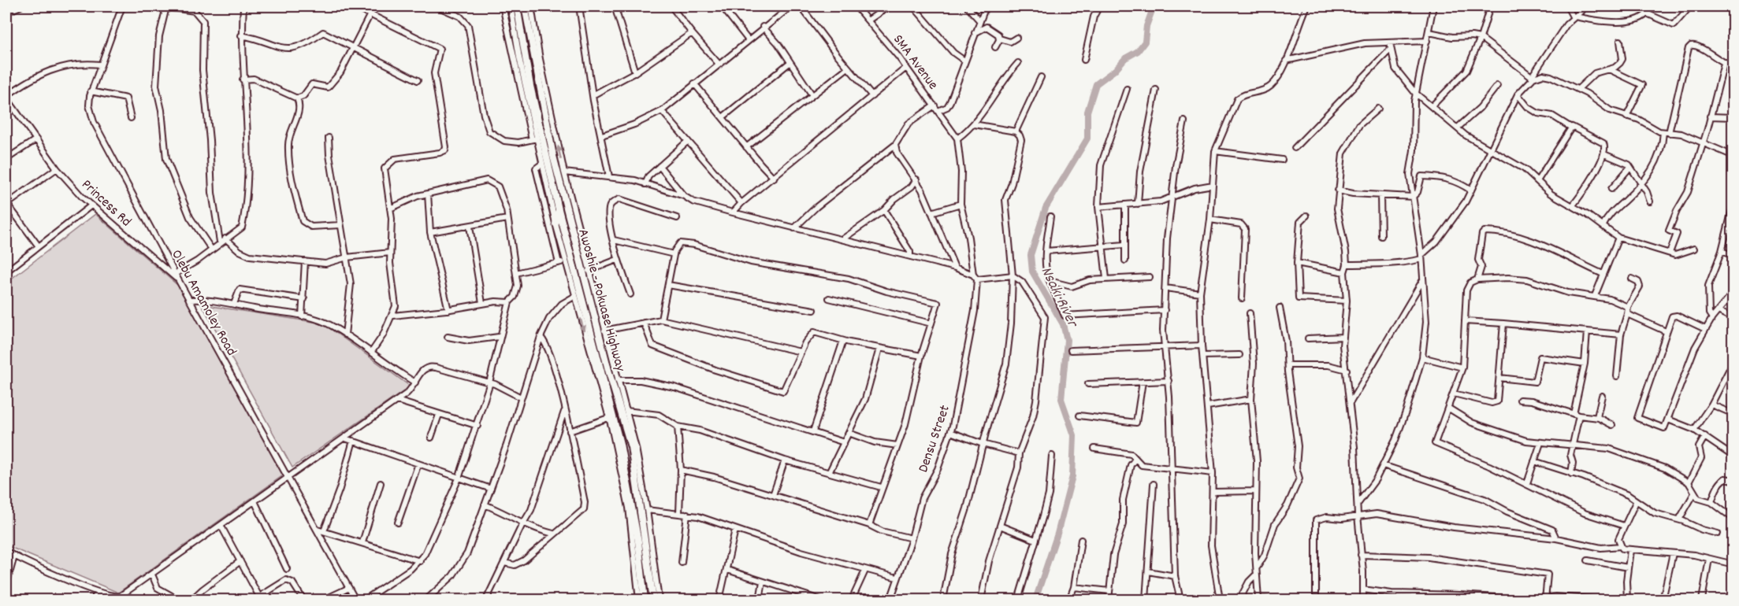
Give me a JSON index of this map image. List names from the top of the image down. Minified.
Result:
{"streets":{"main road":["Awoshie - Pokuase Highway"],"street":["SMA Avenue","Princess Rd","Olebu Amamoley Road","Densu Street"]},"crossings":[["Princess Rd","Olebu Amamoley Road"]],"water":["Nsaki River"]}
